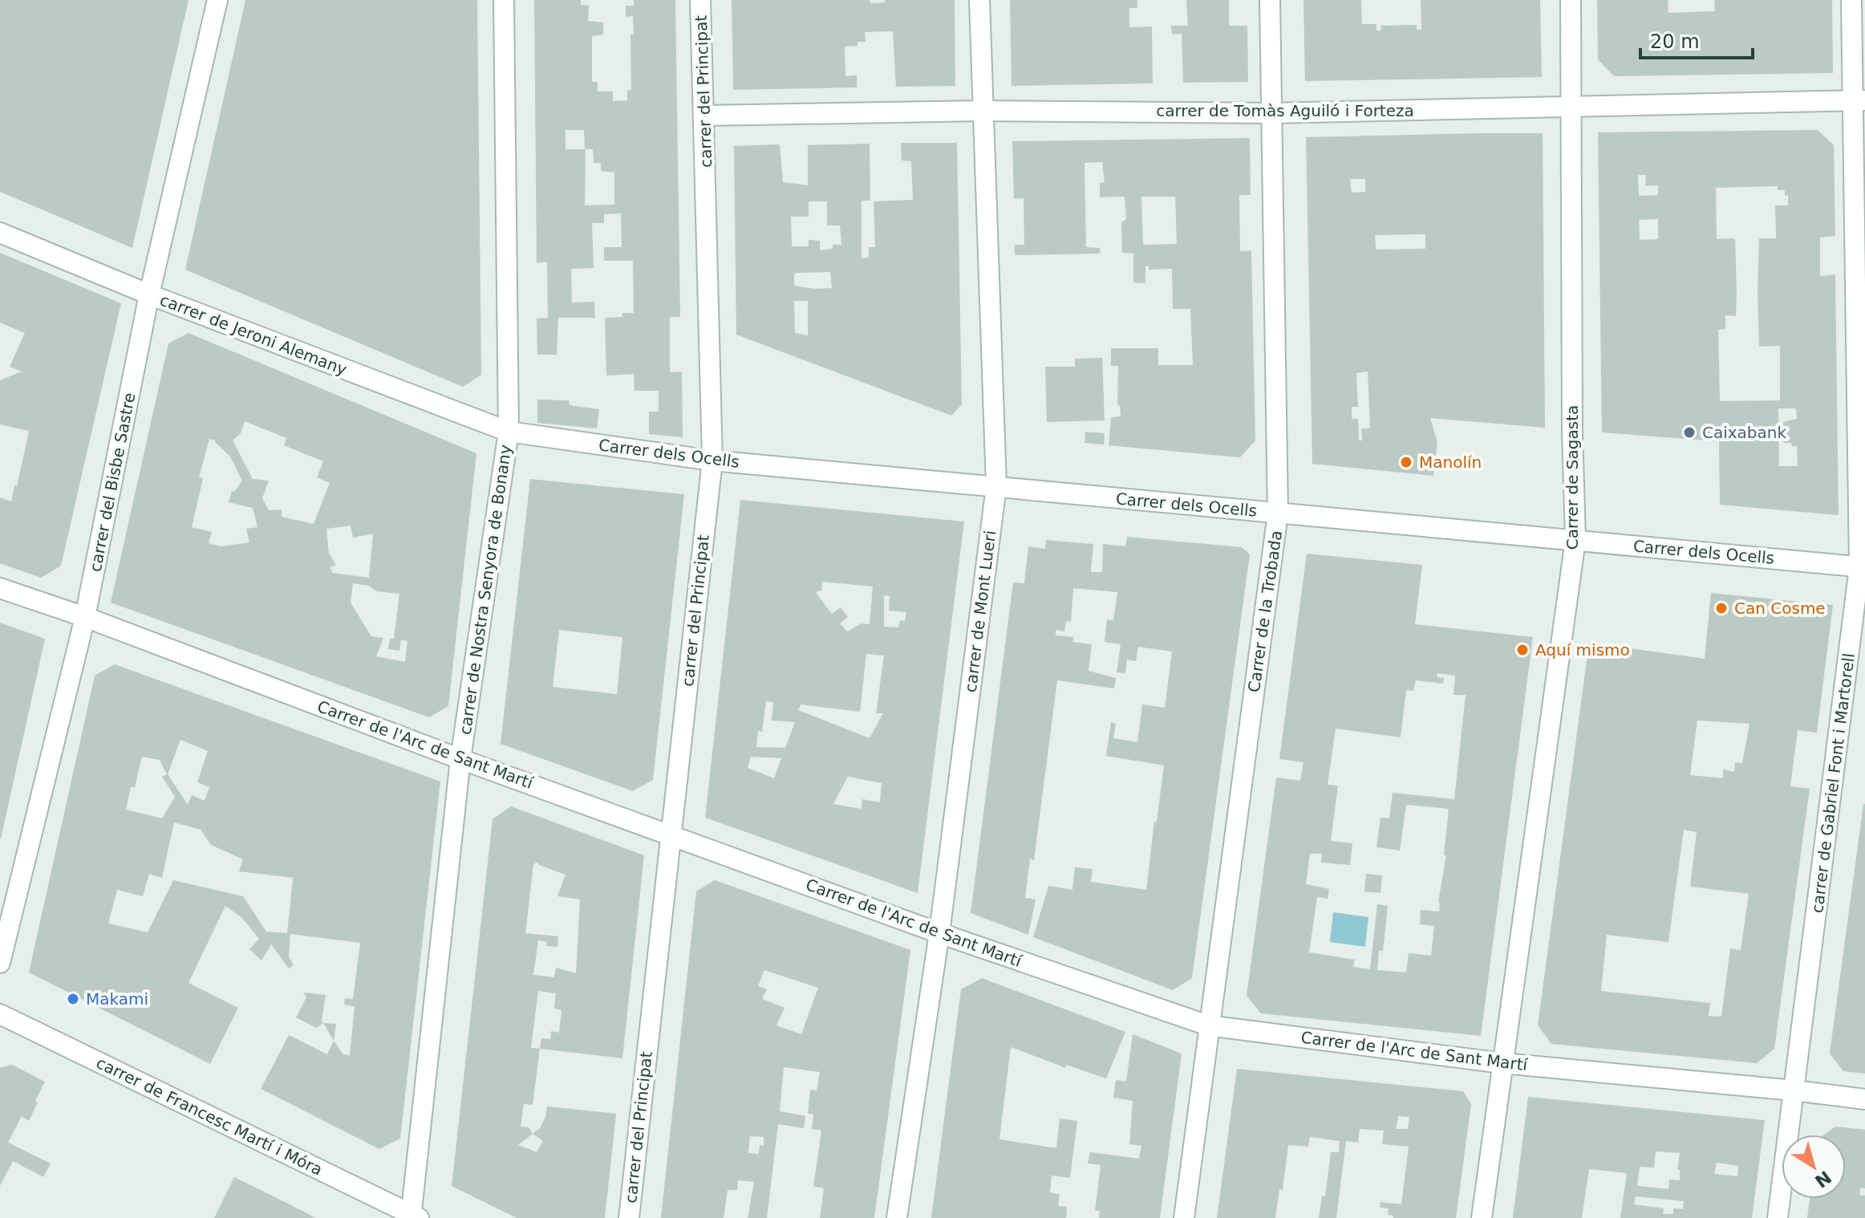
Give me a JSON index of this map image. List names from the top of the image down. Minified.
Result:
{"streets":{"street":["carrer del Principat","carrer de Tomàs Aguiló i Forteza","carrer de Jeroni Alemany","Carrer dels Ocells","Carrer de Sagasta","carrer del Bisbe Sastre","carrer de Nostra Senyora de Bonany","carrer de Mont Lueri","Carrer de la Trobada","Carrer de l'Arc de Sant Martí","carrer de Gabriel Font i Martorell","carrer de Francesc Martí i Móra"]},"crossings":[["carrer del Principat","carrer de Tomàs Aguiló i Forteza"],["carrer del Principat","Carrer dels Ocells"],["carrer del Principat","Carrer de l'Arc de Sant Martí"],["carrer de Tomàs Aguiló i Forteza","Carrer de Sagasta"],["carrer de Tomàs Aguiló i Forteza","carrer de Mont Lueri"],["carrer de Tomàs Aguiló i Forteza","Carrer de la Trobada"],["carrer de Tomàs Aguiló i Forteza","carrer de Gabriel Font i Martorell"],["carrer de Jeroni Alemany","Carrer dels Ocells"],["carrer de Jeroni Alemany","carrer del Bisbe Sastre"],["carrer de Jeroni Alemany","carrer de Nostra Senyora de Bonany"],["Carrer dels Ocells","Carrer de Sagasta"],["Carrer dels Ocells","carrer de Nostra Senyora de Bonany"],["Carrer dels Ocells","carrer de Mont Lueri"],["Carrer dels Ocells","Carrer de la Trobada"],["Carrer dels Ocells","carrer de Gabriel Font i Martorell"],["Carrer de Sagasta","Carrer de l'Arc de Sant Martí"],["carrer del Bisbe Sastre","Carrer de l'Arc de Sant Martí"],["carrer de Nostra Senyora de Bonany","Carrer de l'Arc de Sant Martí"],["carrer de Nostra Senyora de Bonany","carrer de Francesc Martí i Móra"],["carrer de Mont Lueri","Carrer de l'Arc de Sant Martí"],["Carrer de la Trobada","Carrer de l'Arc de Sant Martí"],["Carrer de l'Arc de Sant Martí","carrer de Gabriel Font i Martorell"]],"places":["Caixabank","Manolín","Can Cosme","Aquí mismo","Makami"],"scale_bar":"20 m","north":"bottom right"}
